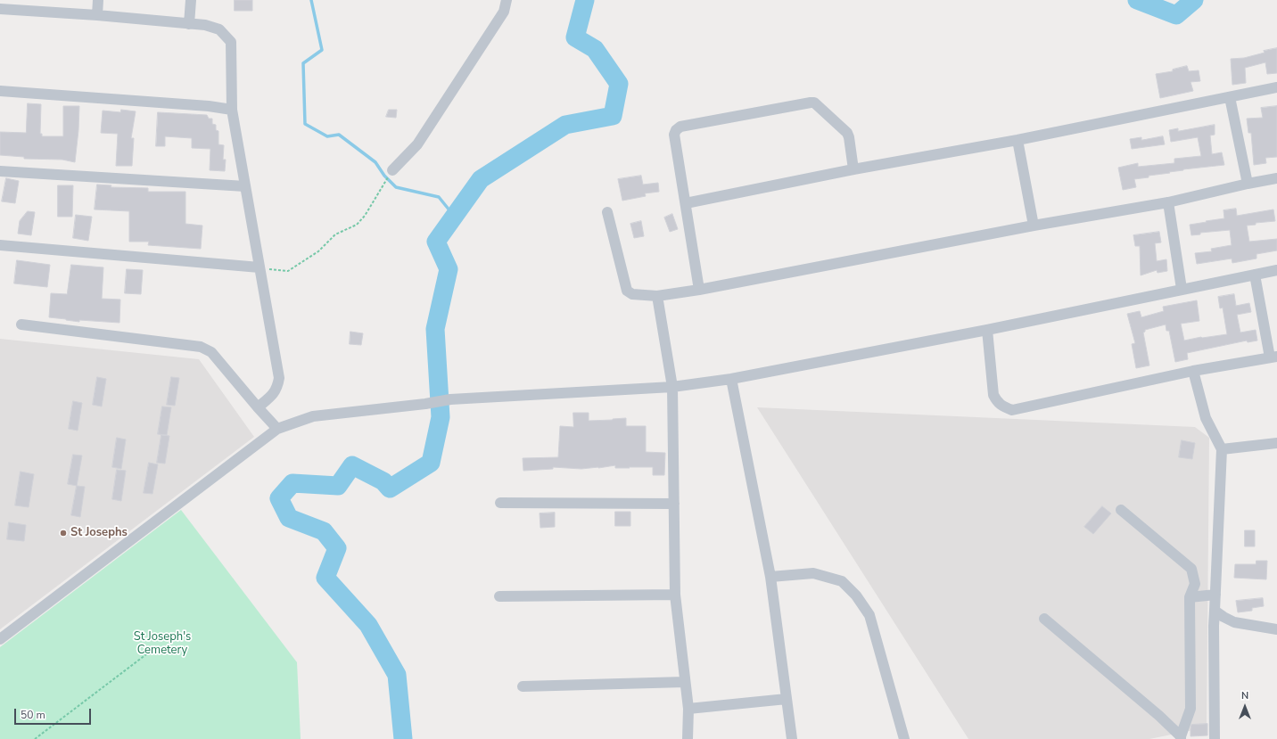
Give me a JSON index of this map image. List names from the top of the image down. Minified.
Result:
{"parks":["St Joseph's Cemetery"],"places":["St Josephs"],"scale_bar":"50 m","north":"top"}
